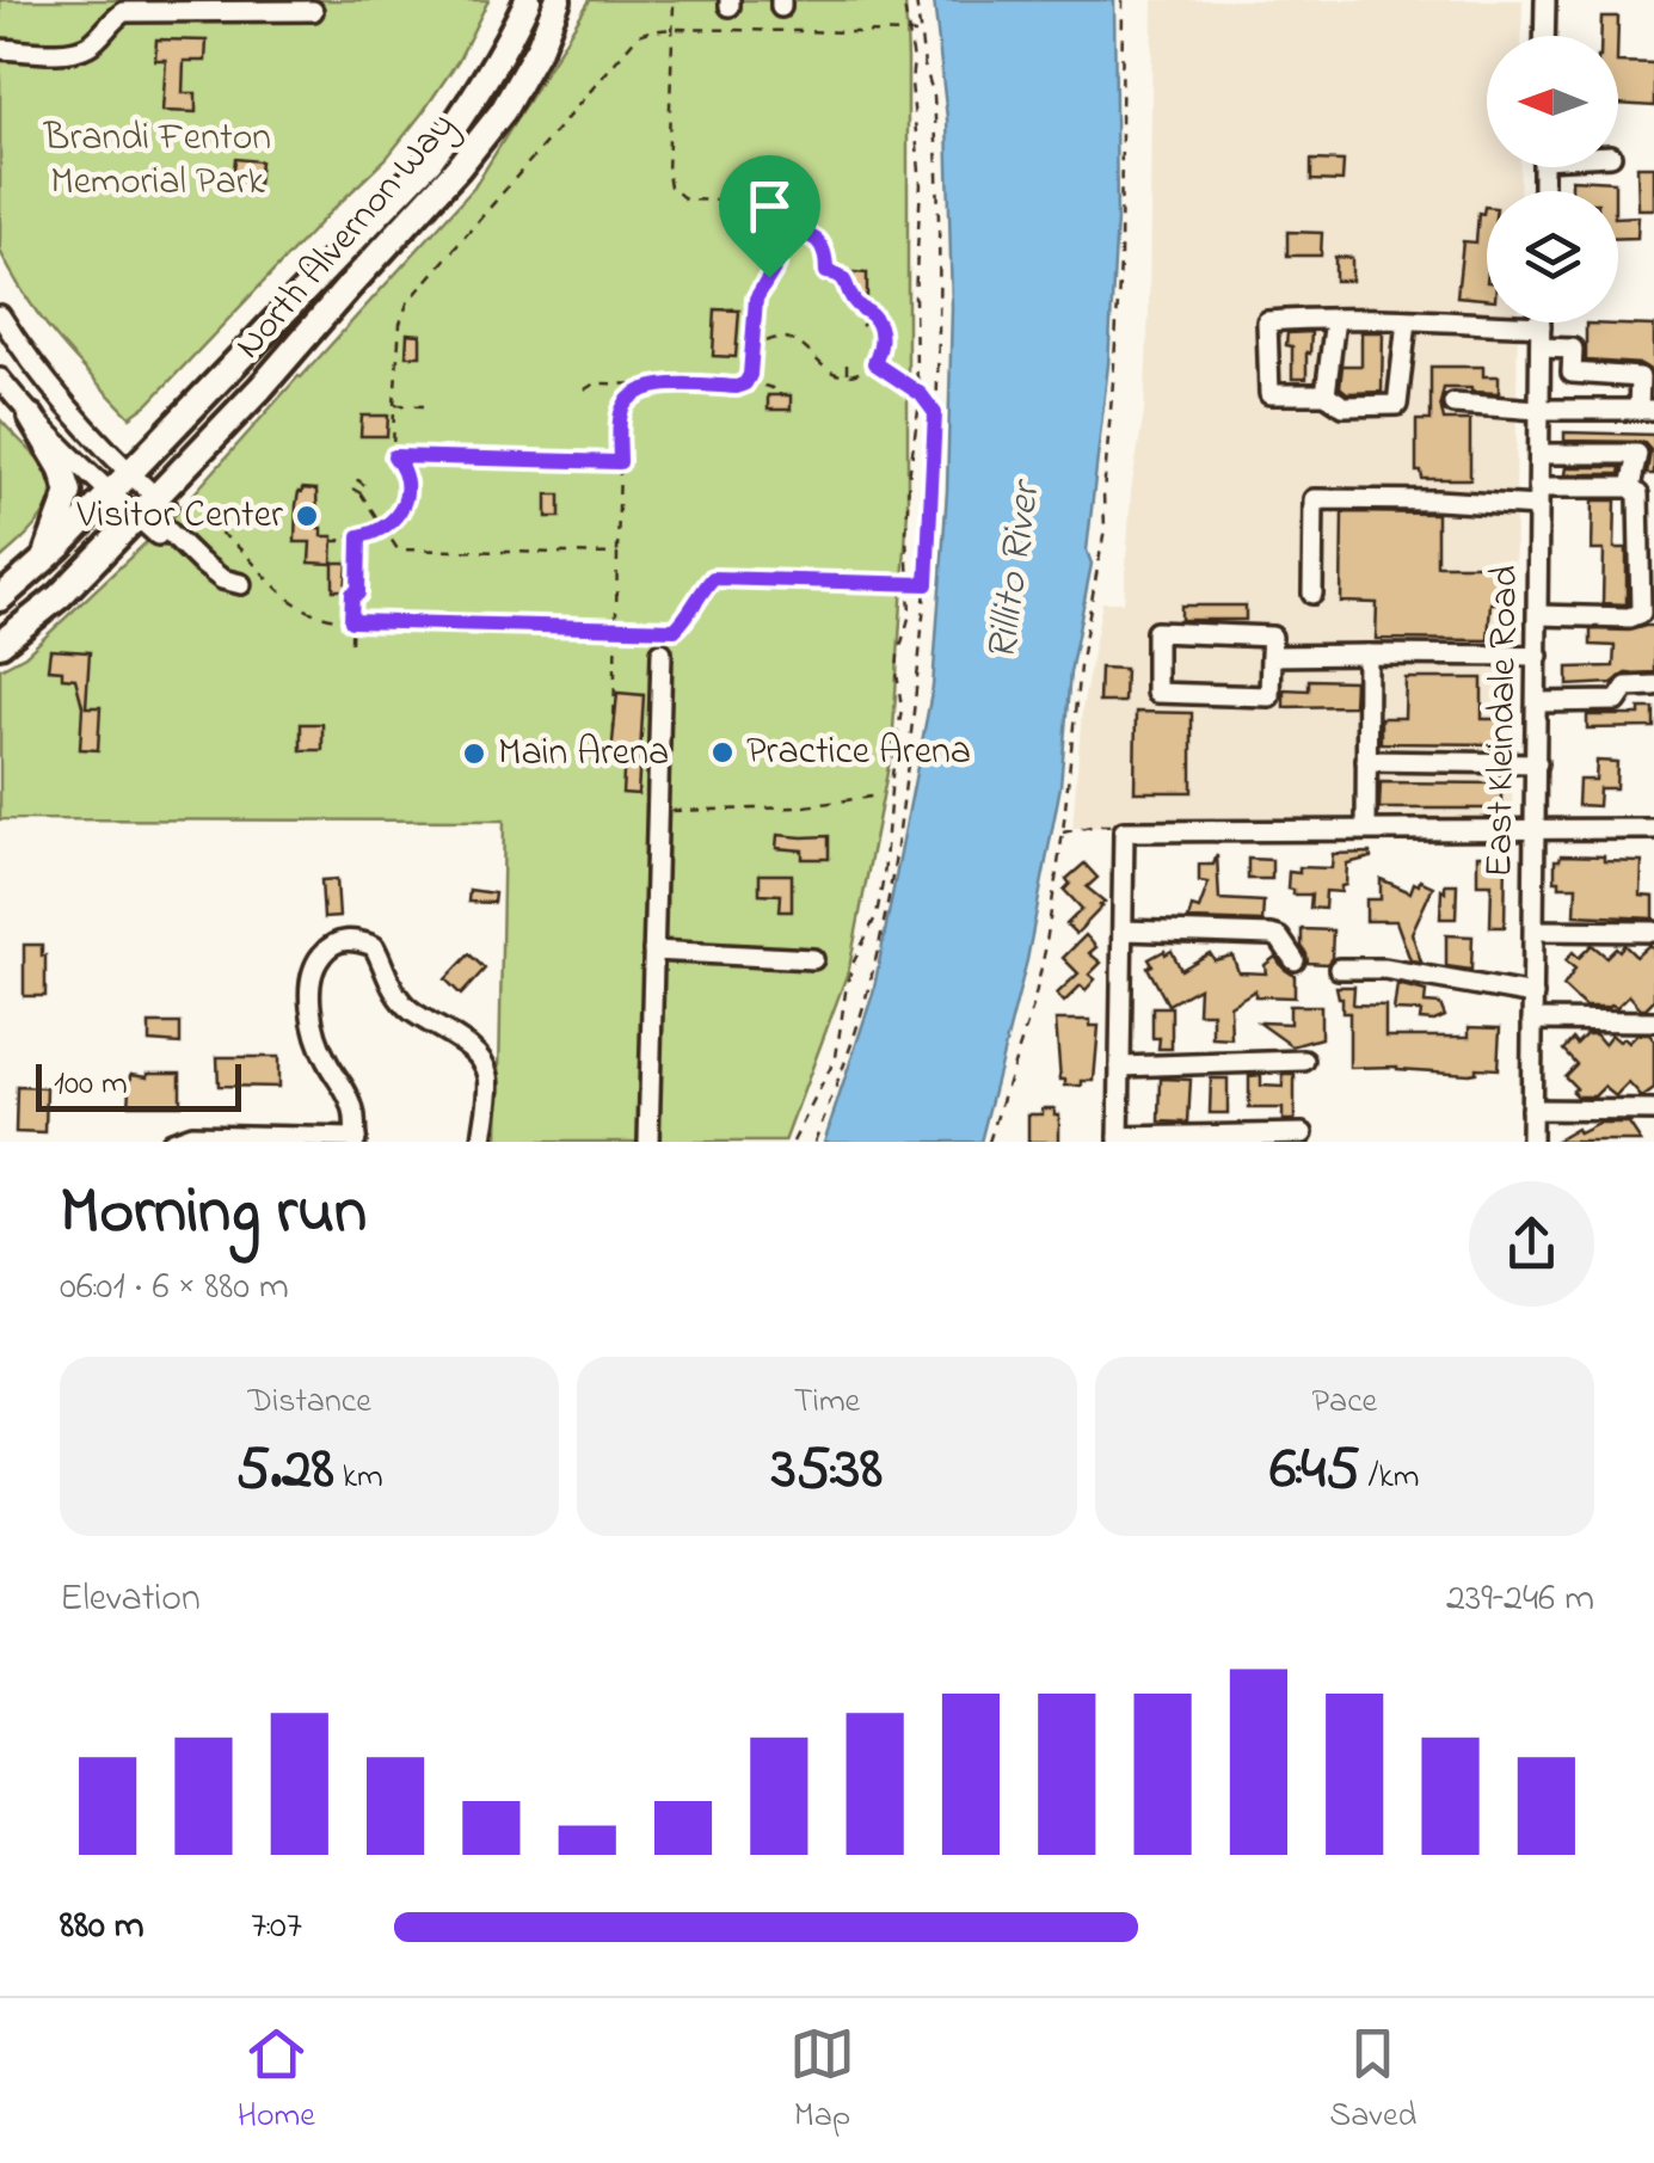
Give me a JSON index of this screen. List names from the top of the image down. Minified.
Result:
{"streets":{"main road":["North Alvernon Way"],"street":["East Kleindale Road"]},"water":["Rillito River"],"parks":["Brandi Fenton Memorial Park"],"places":["Visitor Center","Practice Arena","Main Arena"],"scale_bar":"100 m","north":"left","page":{"scale":"100 m","heading":["Morning run","06:01 · 6 × 880 m"],"stats":[["Distance","5.28 km"],["Time","35:38"],["Pace","6:45 /km"]],"chart":["Elevation","239–246 m"],"list":[{"name":"880 m","note":"7:07"}],"tabs":["Home","Map","Saved"]}}
